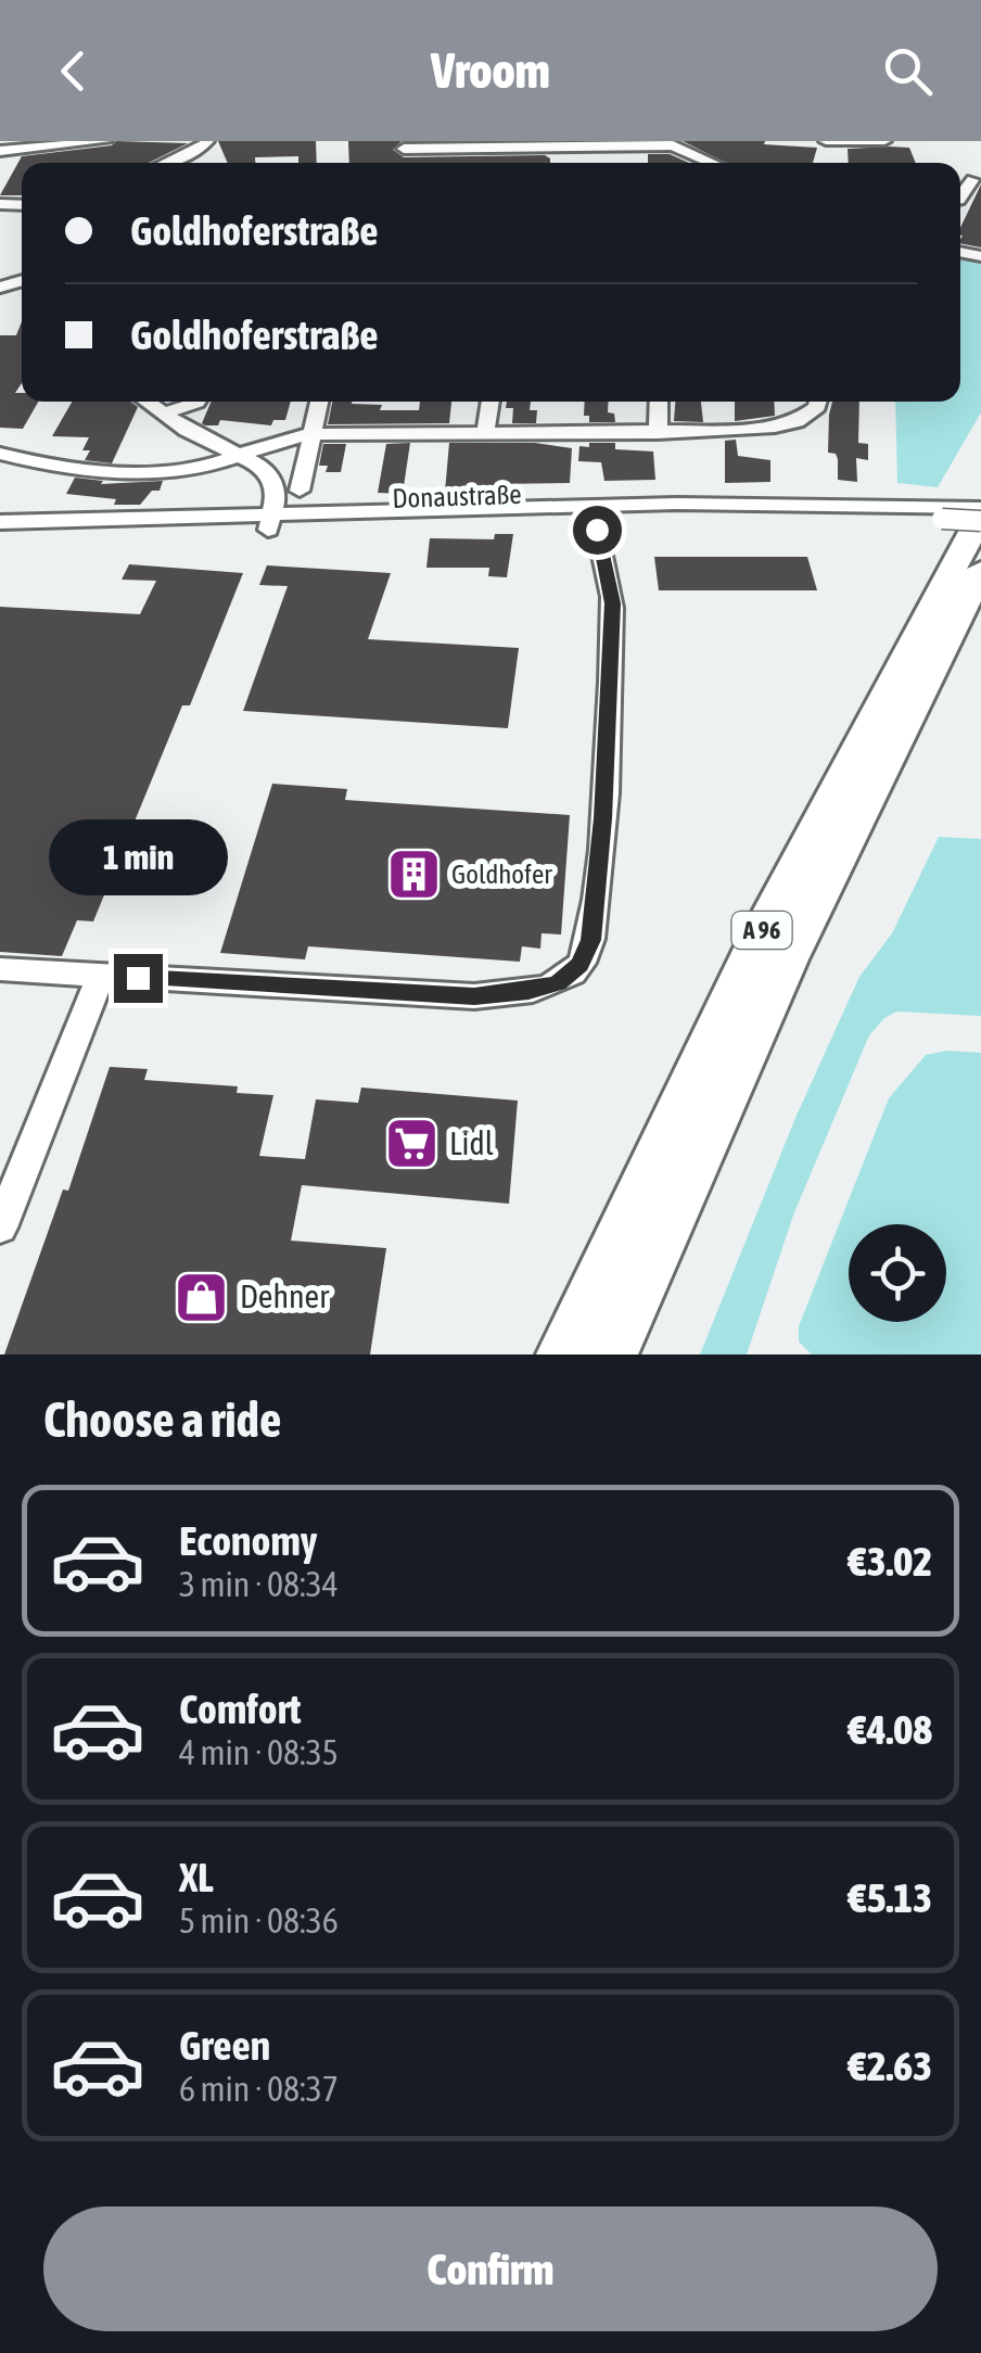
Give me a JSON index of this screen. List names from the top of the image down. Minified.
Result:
{"streets":{"highway":["A 96"],"street":["Donaustraße"]},"crossings":[["Donaustraße","A 96"]],"places":{"building":["Goldhofer"],"supermarket":["Lidl"],"shop":["Dehner"]},"page":{"header":"Vroom","banner":["Goldhoferstraße","Goldhoferstraße"],"bubble":"1 min","heading":"Choose a ride","list":[{"name":"Economy","note":"3 min · 08:34","value":"€3.02"},{"name":"Comfort","note":"4 min · 08:35","value":"€4.08"},{"name":"XL","note":"5 min · 08:36","value":"€5.13"},{"name":"Green","note":"6 min · 08:37","value":"€2.63"}],"buttons":"Confirm"}}
